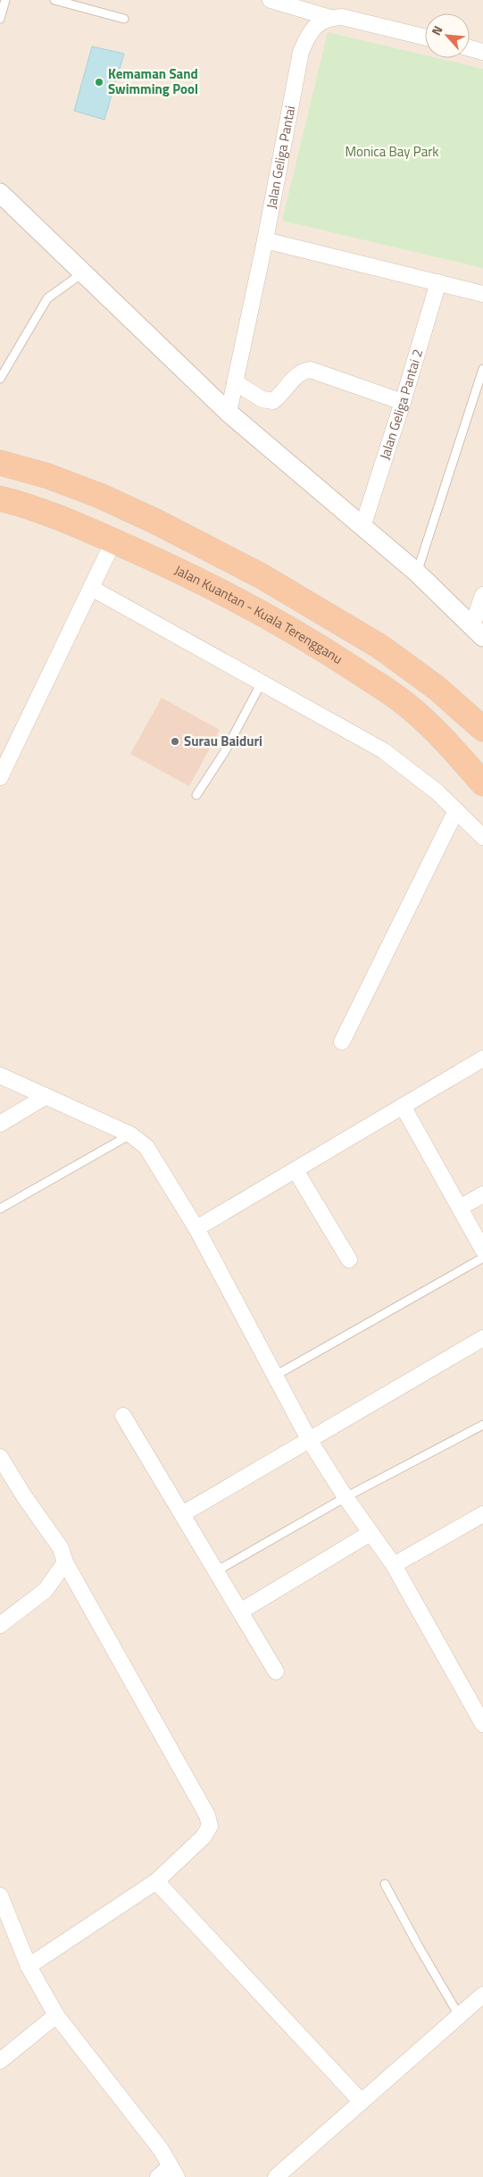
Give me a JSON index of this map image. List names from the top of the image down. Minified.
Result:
{"streets":{"highway":["Jalan Kuantan - Kuala Terengganu"],"street":["Jalan Geliga Pantai","Jalan Geliga Pantai 2"]},"parks":["Monica Bay Park"],"places":["Kemaman Sand Swimming Pool","Surau Baiduri"],"north":"top left"}
